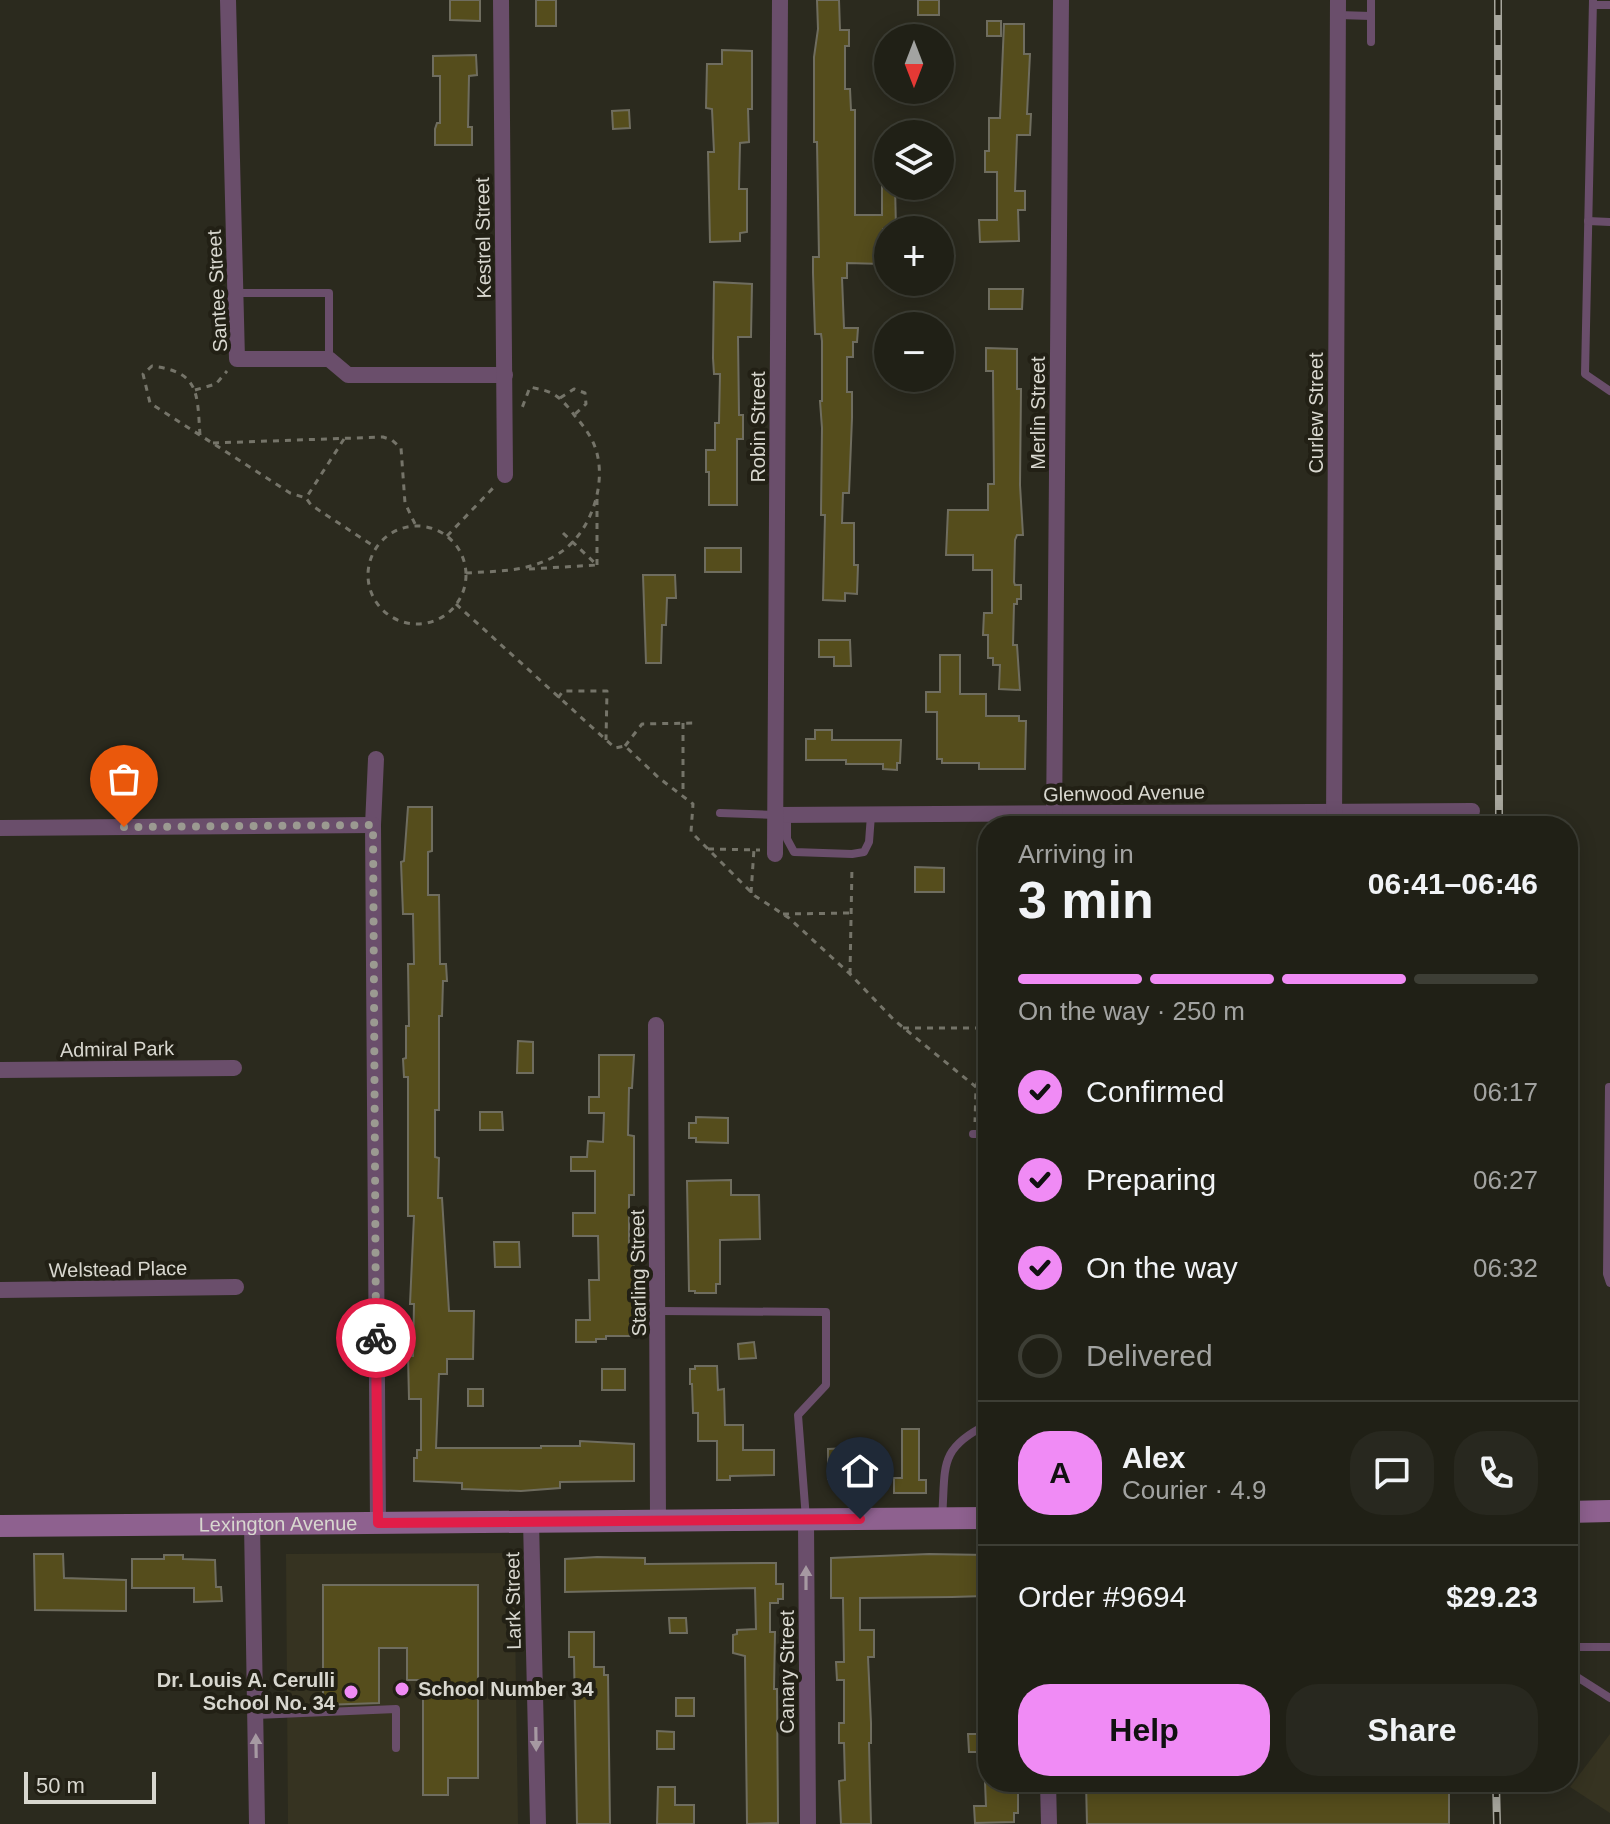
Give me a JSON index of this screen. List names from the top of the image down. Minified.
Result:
{"streets":{"main road":["Lexington Avenue"],"street":["Kestrel Street","Santee Street","Merlin Street","Curlew Street","Robin Street","Glenwood Avenue","Admiral Park","Welstead Place","Starling Street","Lark Street","Canary Street"]},"crossings":[["Kestrel Street","Santee Street"],["Robin Street","Glenwood Avenue"],["Starling Street","Lexington Avenue"],["Lexington Avenue","Lark Street"],["Lexington Avenue","Canary Street"]],"one_way":["Lark Street","Canary Street"],"places":["School Number 34","Dr. Louis A. Cerulli School No. 34"],"scale_bar":"50 m","north":"bottom","page":{"map_buttons":["+","−"],"heading":["3 min","Arriving in","06:41–06:46"],"panel":["Alex","Courier · 4.9","Order #9694","$29.23"],"bar":"On the way · 250 m","list":[["Confirmed","06:17"],["Preparing","06:27"],["On the way","06:32"],"Delivered"],"round":"A","buttons":["Help","Share"],"scale":"50 m"}}
